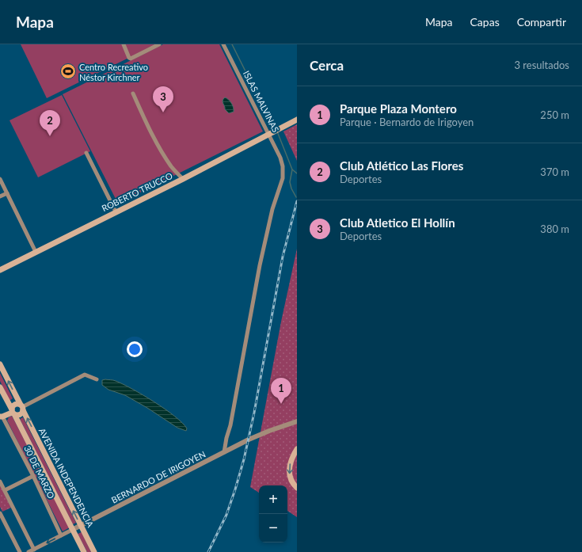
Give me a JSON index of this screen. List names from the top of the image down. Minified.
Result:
{"streets":{"main road":["ROBERTO TRUCCO","AVENIDA INDEPENDENCIA"],"street":["ISLAS MALVINAS","30 DE MARZO","BERNARDO DE IRIGOYEN"]},"crossings":[["ISLAS MALVINAS","ROBERTO TRUCCO"],["ISLAS MALVINAS","BERNARDO DE IRIGOYEN"],["30 DE MARZO","BERNARDO DE IRIGOYEN"],["BERNARDO DE IRIGOYEN","AVENIDA INDEPENDENCIA"]],"places":{"sports":["Centro Recreativo Néstor Kirchner"]},"page":{"header":"Mapa","nav":["Mapa","Capas","Compartir"],"heading":["Cerca","3 resultados"],"list":[{"mark":"1","name":"Parque Plaza Montero","note":"Parque · Bernardo de Irigoyen","value":"250 m"},{"mark":"2","name":"Club Atlético Las Flores","note":"Deportes","value":"370 m"},{"mark":"3","name":"Club Atletico El Hollín","note":"Deportes","value":"380 m"}],"pins":["3","2","1"],"map_buttons":["+","−"]}}
